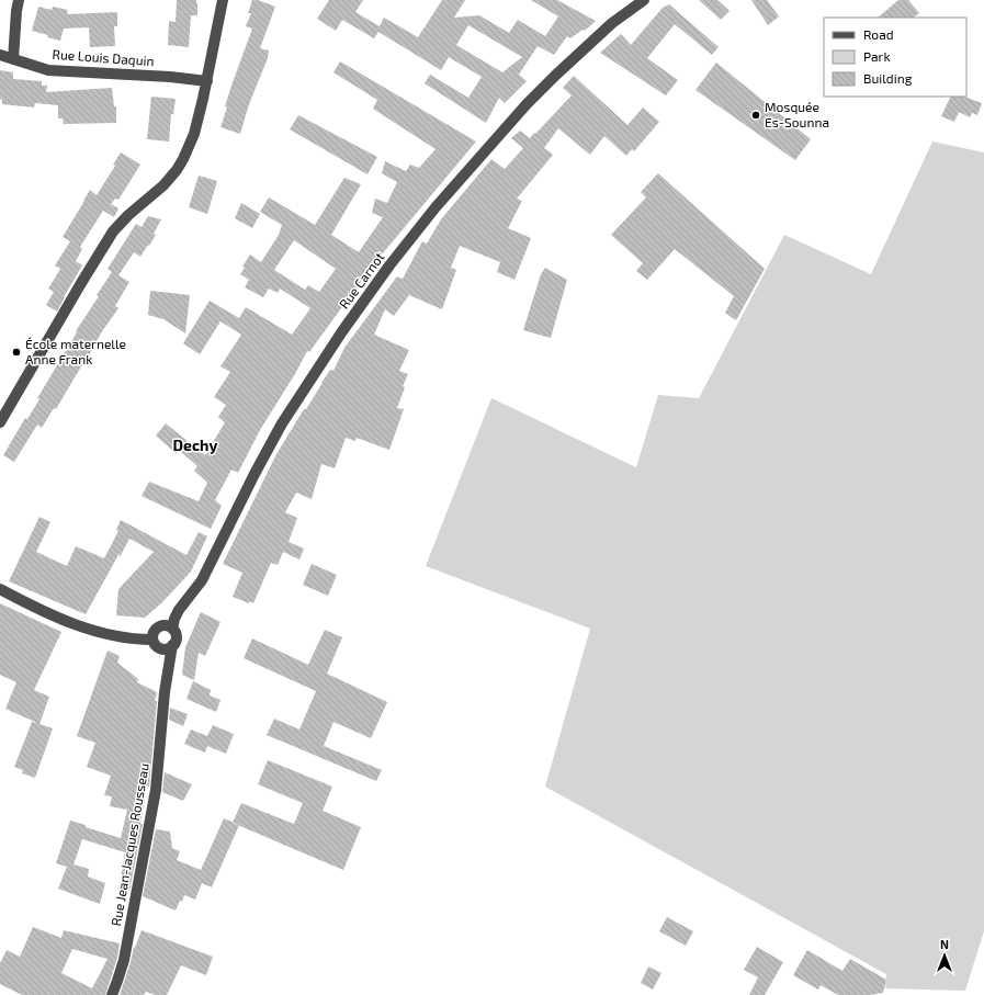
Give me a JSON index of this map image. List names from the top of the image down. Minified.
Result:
{"streets":{"street":["Rue Louis Daquin","Rue Carnot","Rue Jean-Jacques Rousseau"]},"crossings":[["Rue Carnot","Rue Jean-Jacques Rousseau"]],"districts":["Dechy"],"places":["Mosquée Es-Sounna","École maternelle Anne Frank"],"legend":["Road","Park","Building"],"north":"top"}
